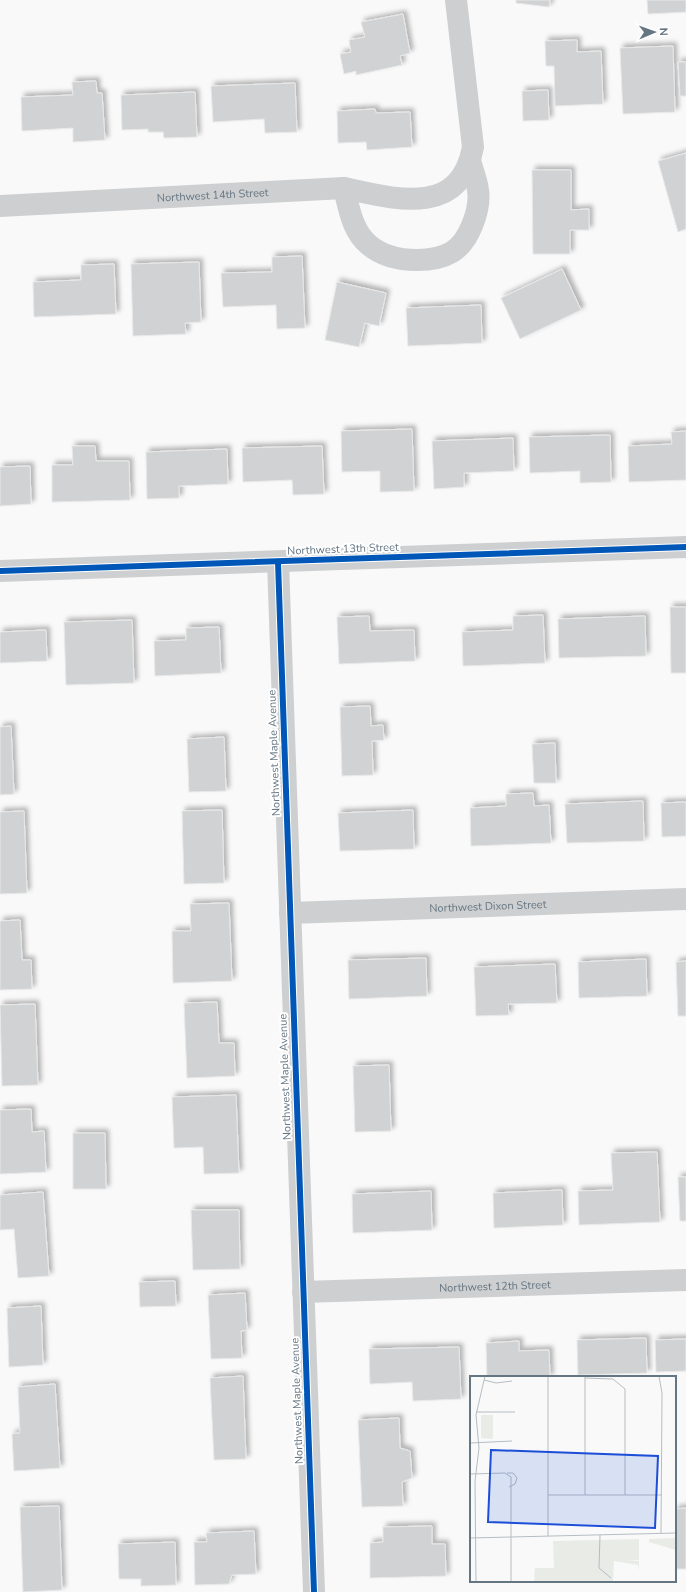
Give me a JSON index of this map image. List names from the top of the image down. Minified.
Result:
{"streets":{"street":["Northwest 14th Street","Northwest 13th Street","Northwest Maple Avenue","Northwest Dixon Street","Northwest 12th Street"]},"crossings":[["Northwest 13th Street","Northwest Maple Avenue"],["Northwest Maple Avenue","Northwest Dixon Street"],["Northwest Maple Avenue","Northwest 12th Street"]],"north":"right"}
